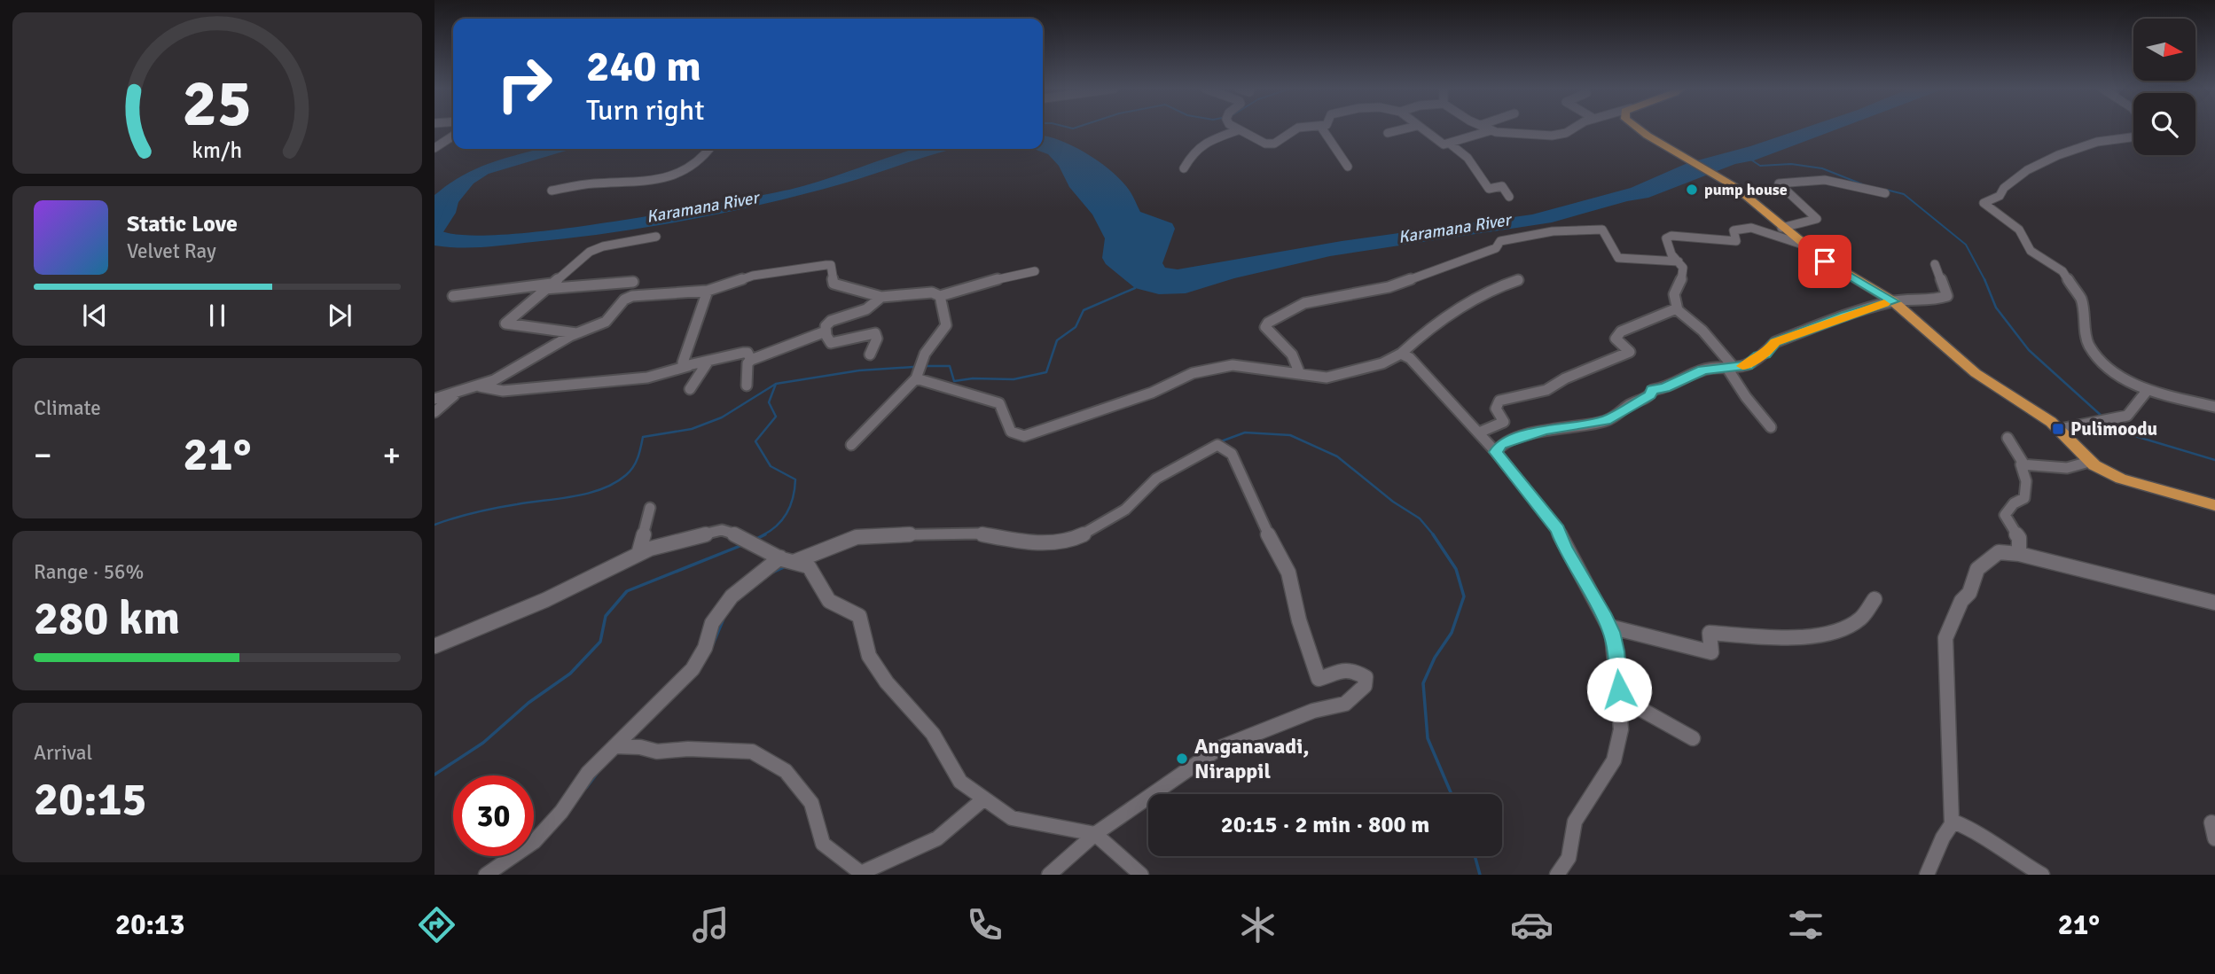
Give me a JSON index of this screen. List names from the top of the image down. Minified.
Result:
{"water":["Karamana River"],"places":{"other":["pump house","Anganavadi, Nirappil"],"transit":["Pulimoodu"]},"north":"right","page":{"turn":["240 m","Turn right"],"song":["Static Love","Velvet Ray"],"tile":["Climate",["Range · 56%","280 km"],["Arrival","20:15"]],"heat":["−","21°","+"],"limit":"30","trip":"20:15 · 2 min · 800 m","tabs":["20:13","21°"],"gauge":["25","km/h"]}}
